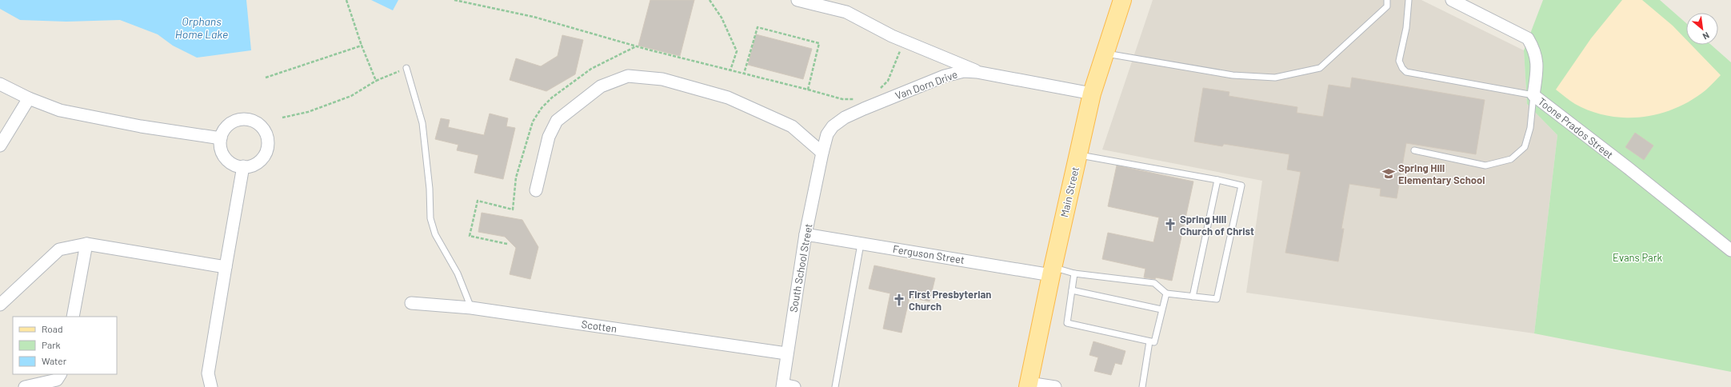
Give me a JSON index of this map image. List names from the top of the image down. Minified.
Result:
{"streets":{"main road":["Main Street"],"street":["Van Dorn Drive","Toone Prados Street","Ferguson Street","South School Street","Scotten"]},"crossings":[["Van Dorn Drive","Main Street"],["Van Dorn Drive","South School Street"],["Main Street","Ferguson Street"],["Ferguson Street","South School Street"],["South School Street","Scotten"]],"water":["Orphans Home Lake"],"parks":["Evans Park"],"places":{"school or university":["Spring Hill Elementary School"],"church":["Spring Hill Church of Christ","First Presbyterian Church"]},"legend":["Road","Park","Water"],"north":"bottom right"}
